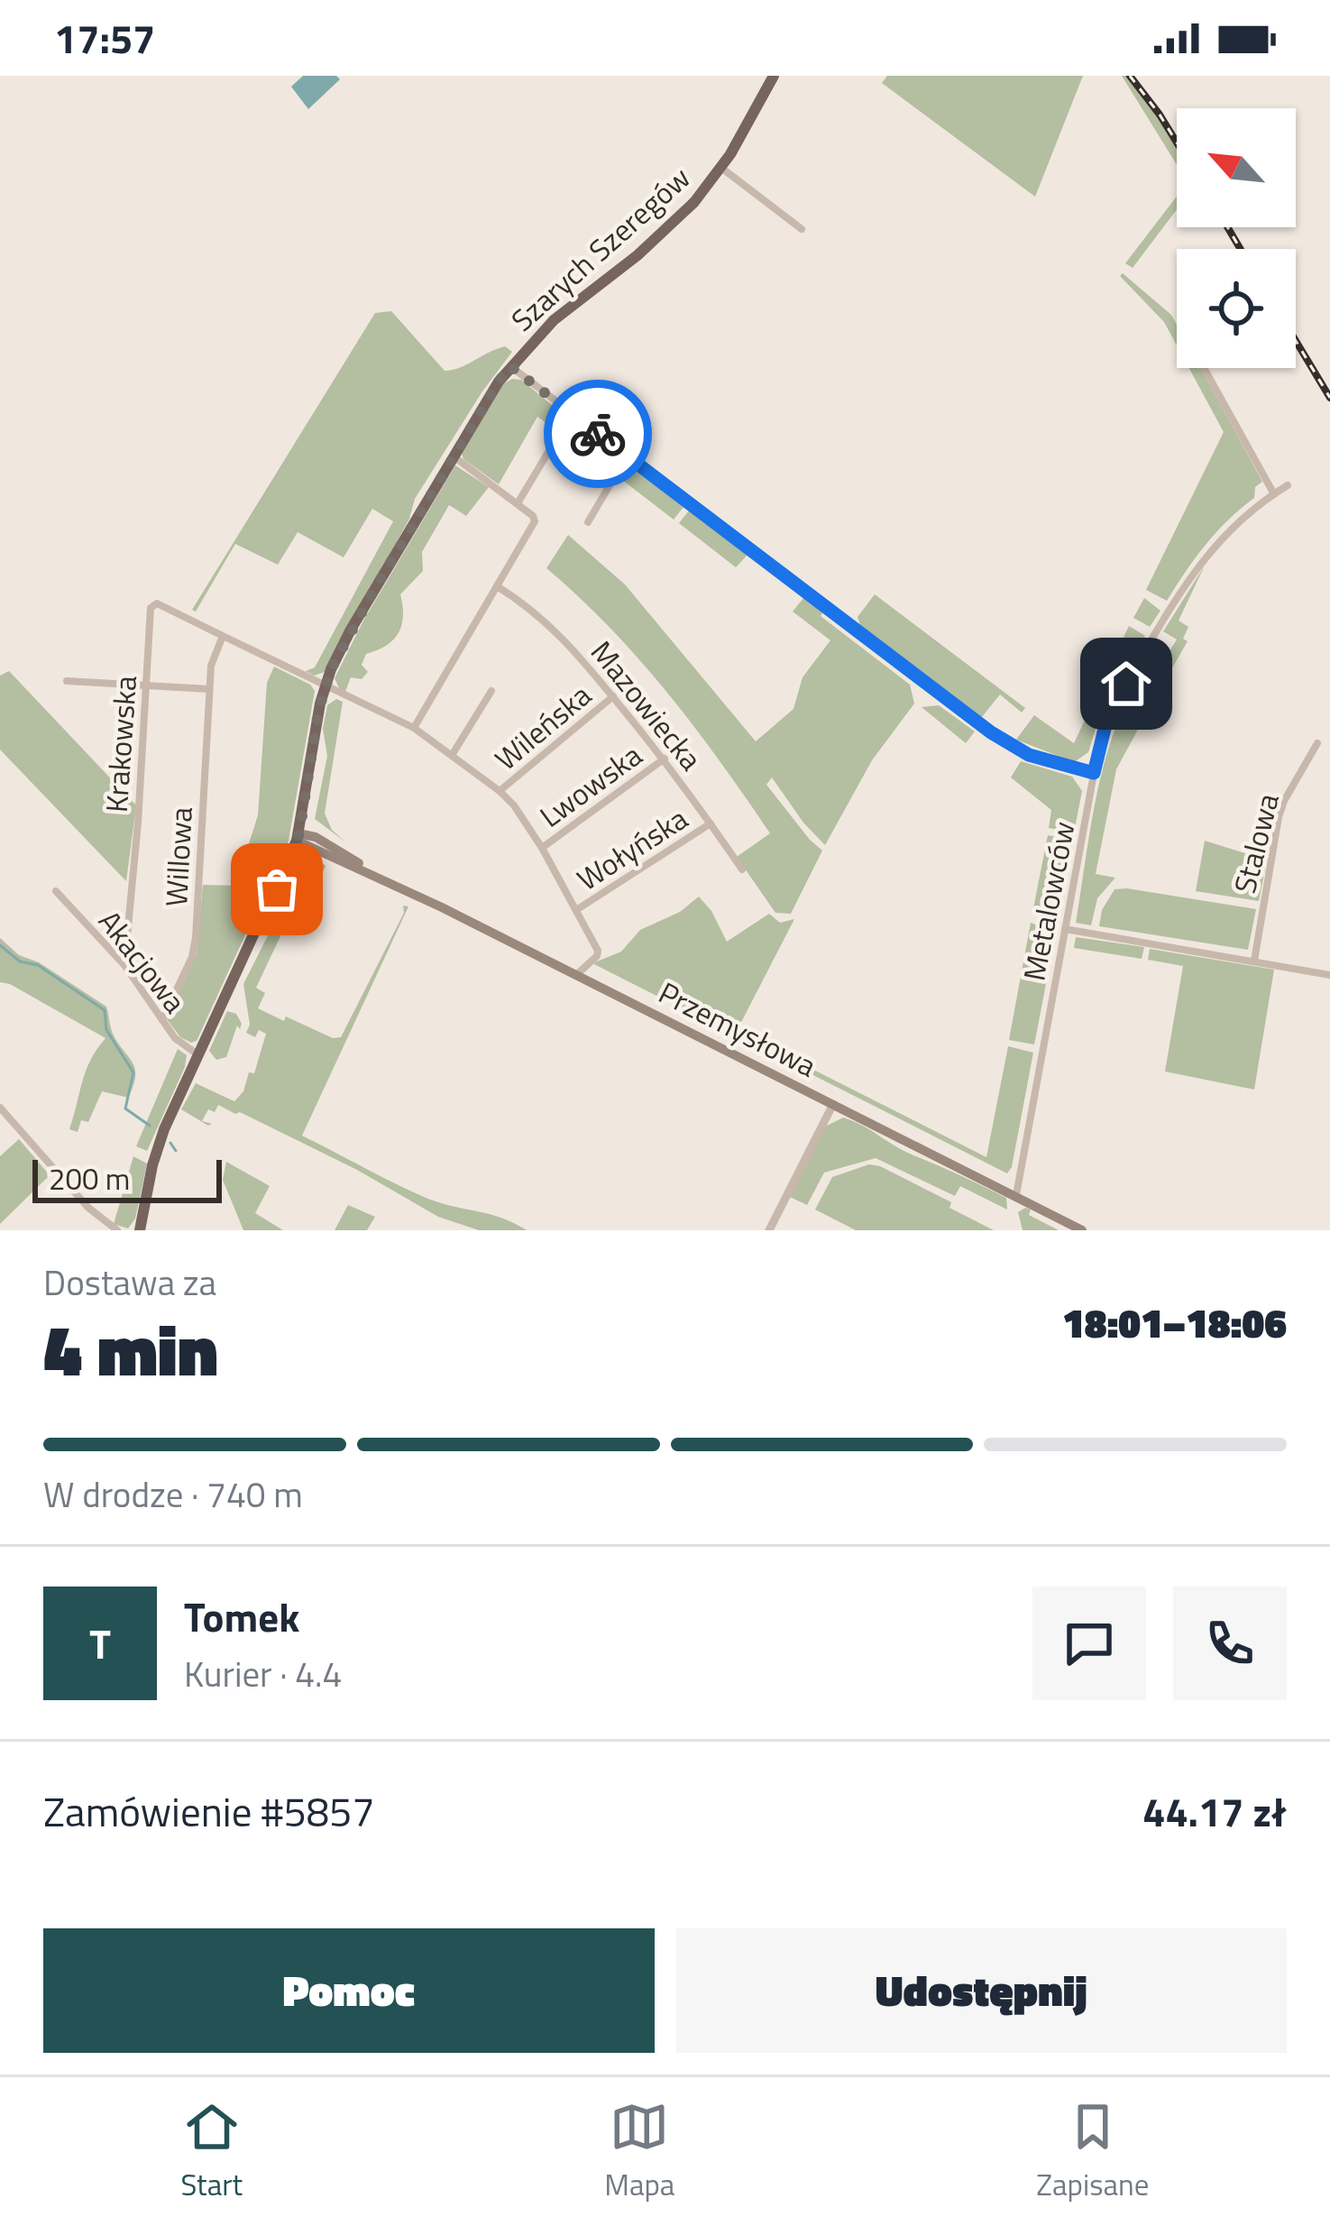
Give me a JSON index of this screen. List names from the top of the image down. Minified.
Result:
{"streets":{"main road":["Szarych Szeregów","Przemysłowa"],"street":["Mazowiecka","Wileńska","Krakowska","Lwowska","Stalowa","Wołyńska","Willowa","Metalowców","Akacjowa"]},"crossings":[["Szarych Szeregów","Krakowska"],["Szarych Szeregów","Akacjowa"],["Szarych Szeregów","Przemysłowa"],["Mazowiecka","Wileńska"],["Mazowiecka","Lwowska"],["Mazowiecka","Wołyńska"],["Wileńska","Krakowska"],["Krakowska","Lwowska"],["Krakowska","Wołyńska"],["Krakowska","Willowa"],["Krakowska","Akacjowa"],["Krakowska","Przemysłowa"],["Willowa","Akacjowa"],["Metalowców","Przemysłowa"]],"scale_bar":"200 m","north":"top left","page":{"status":"17:57","scale":"200 m","heading":["4 min","Dostawa za","18:01–18:06"],"panel":["Tomek","Kurier · 4.4","Zamówienie #5857","44.17 zł"],"bar":"W drodze · 740 m","round":"T","buttons":["Pomoc","Udostępnij"],"tabs":["Start","Mapa","Zapisane"]}}
